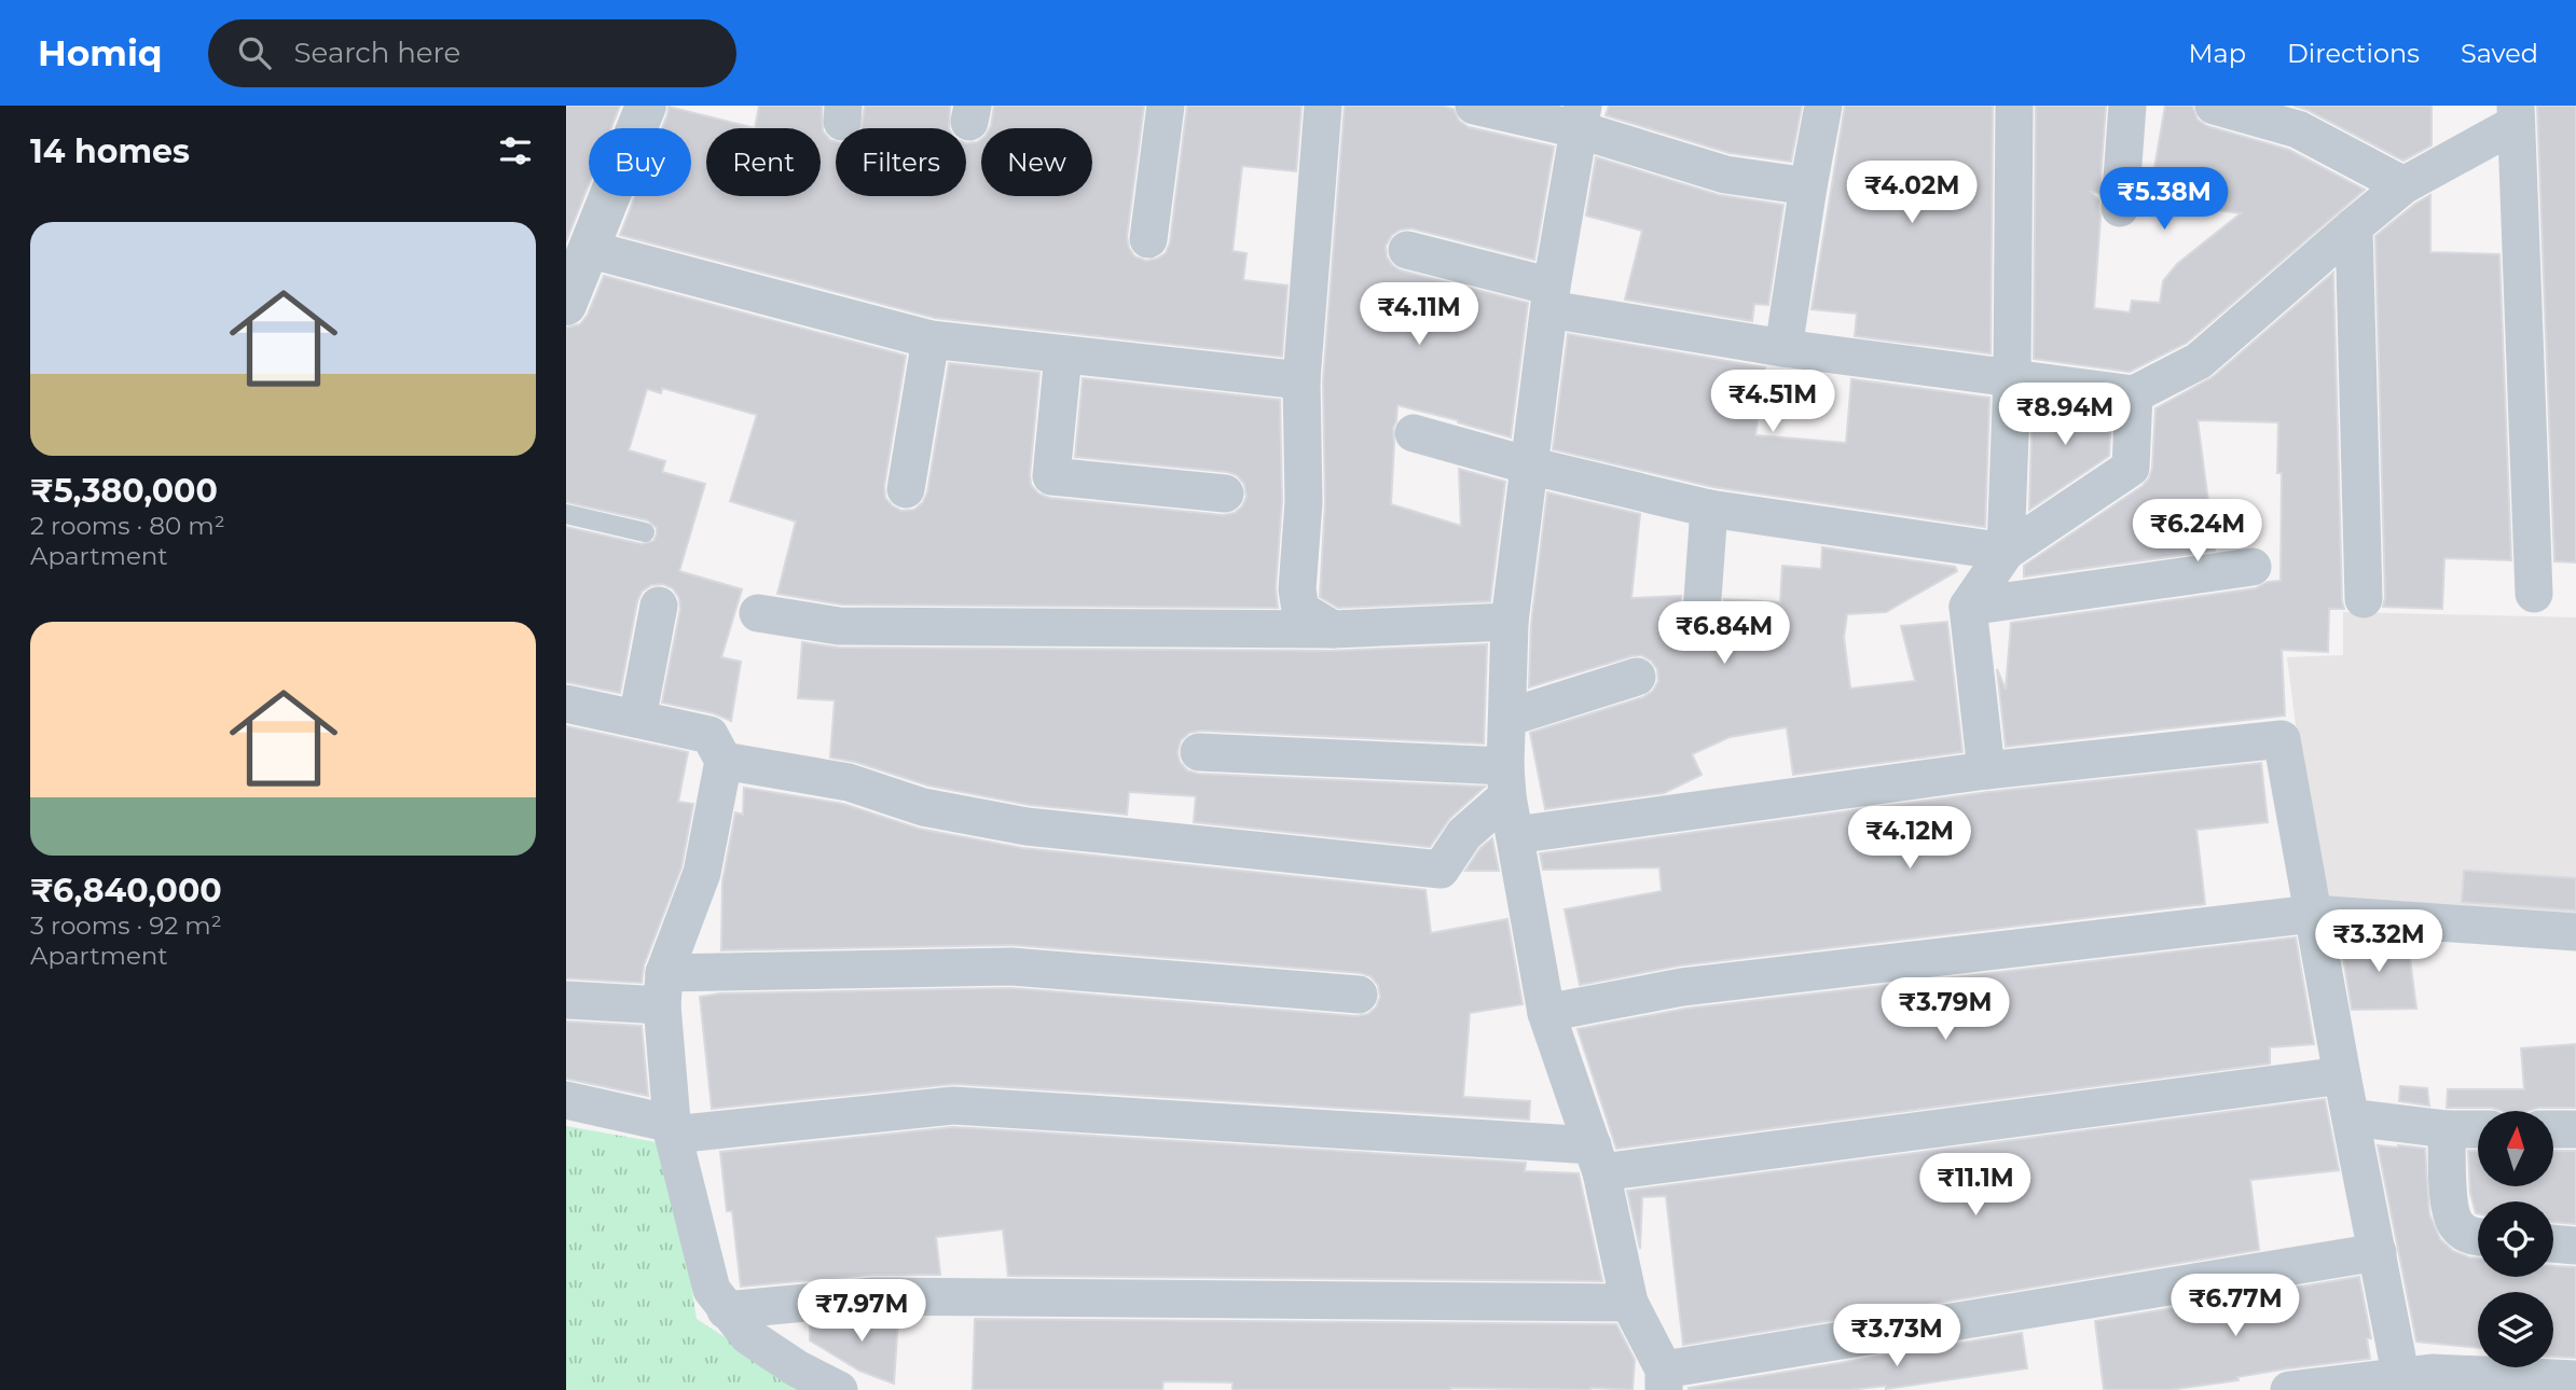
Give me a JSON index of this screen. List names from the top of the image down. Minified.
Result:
{"north":"top","page":{"header":"Homiq","search":"Search here","nav":["Map","Directions","Saved"],"heading":"14 homes","chip":["Buy","Rent","Filters","New"],"price":["₹4.02M","₹5.38M","₹4.11M","₹4.51M","₹8.94M","₹6.24M","₹6.84M","₹4.12M","₹3.32M","₹3.79M","₹11.1M","₹6.77M","₹7.97M","₹3.73M"],"list":[{"name":"₹5,380,000","note":"2 rooms · 80 m² · Apartment"},{"name":"₹6,840,000","note":"3 rooms · 92 m² · Apartment"}]}}
